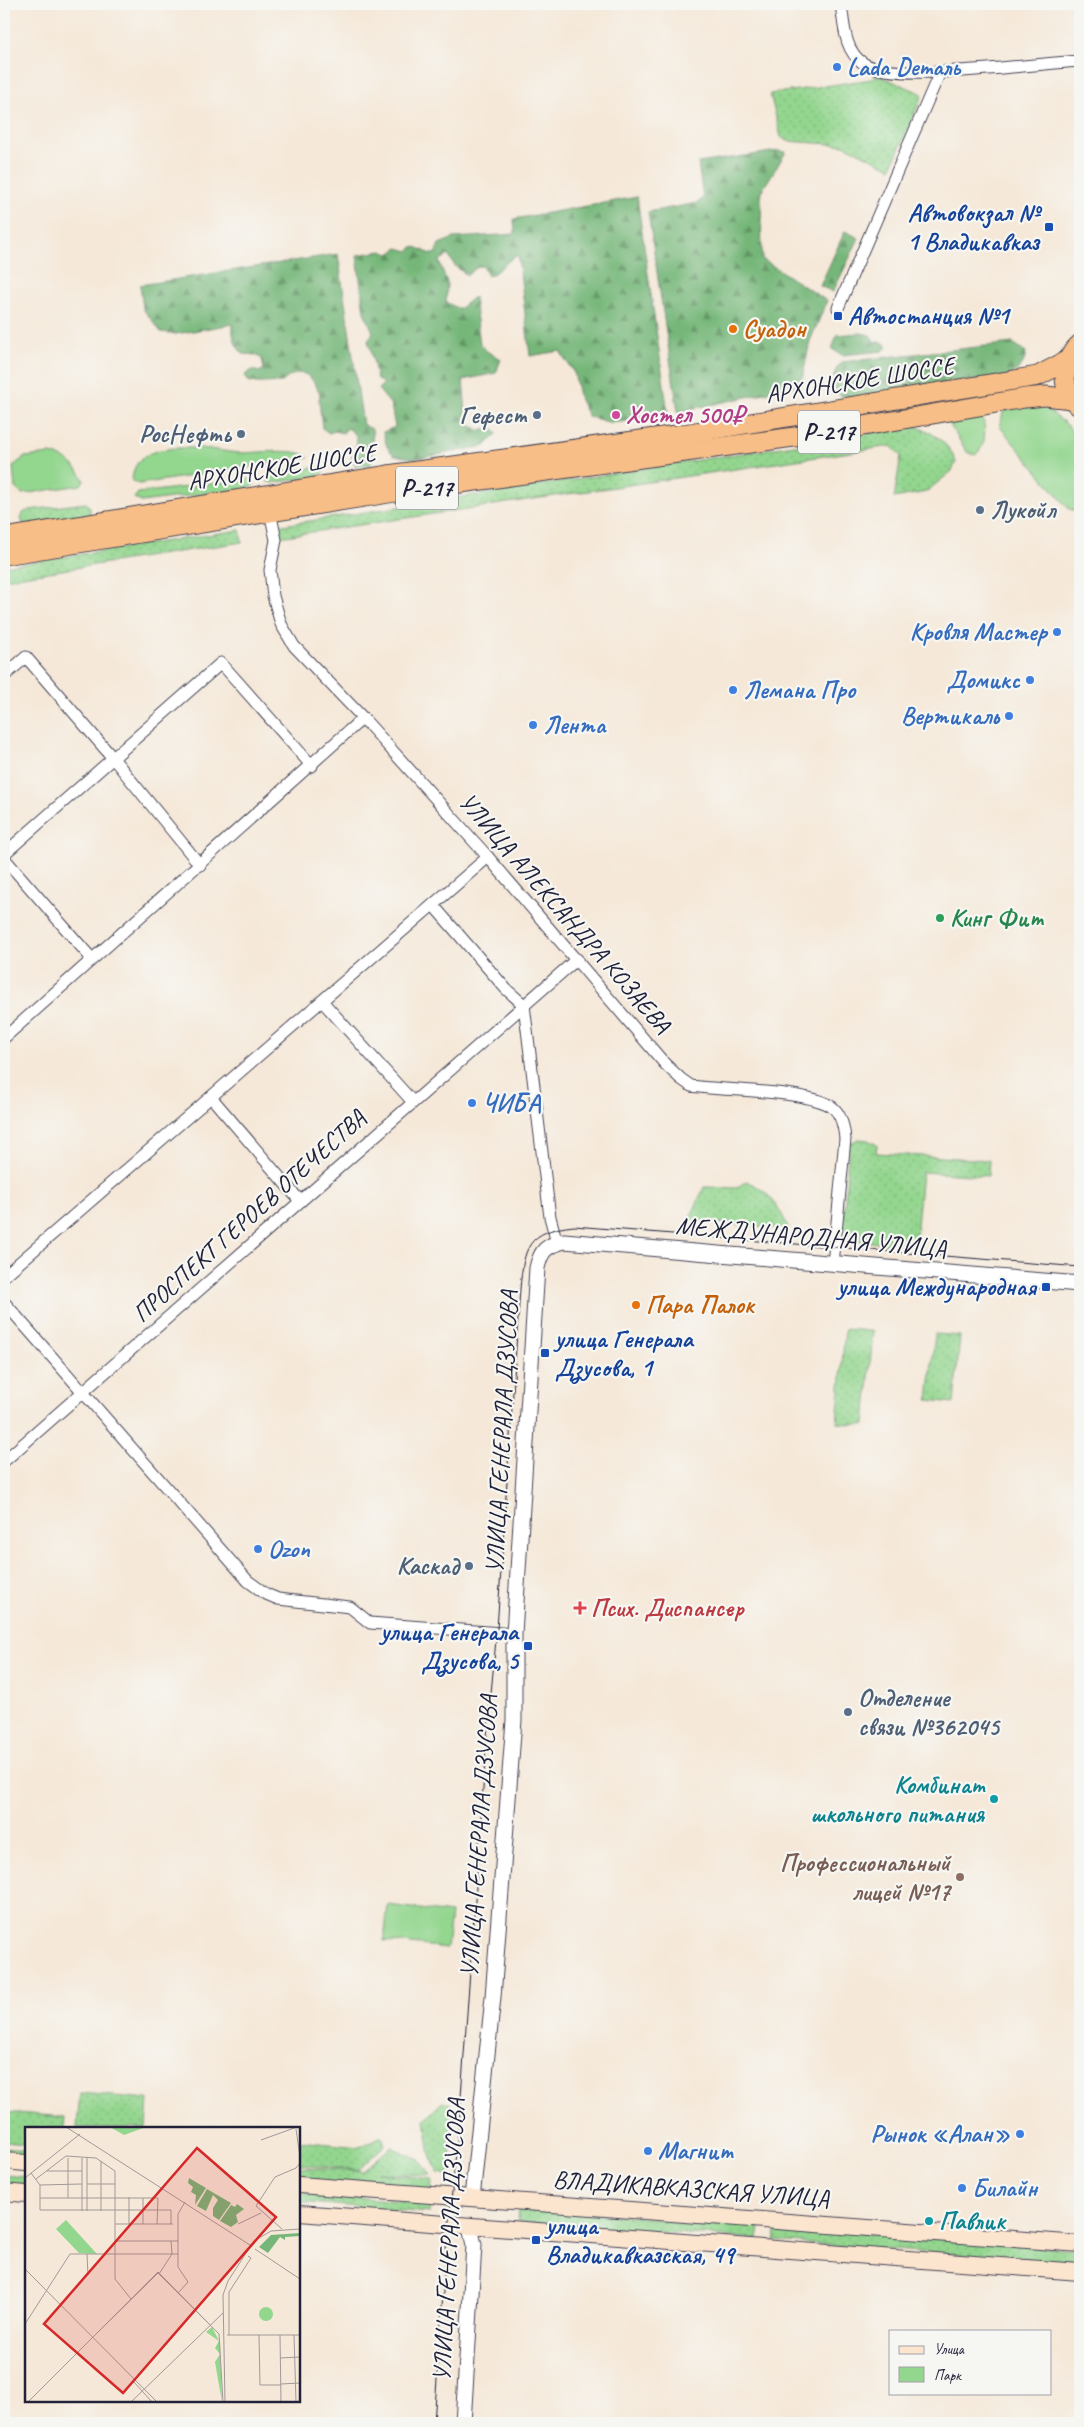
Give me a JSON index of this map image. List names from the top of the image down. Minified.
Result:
{"streets":{"highway":["АРХОНСКОЕ ШОССЕ","Р-217"],"main road":["УЛИЦА ГЕНЕРАЛА ДЗУСОВА","ВЛАДИКАВКАЗСКАЯ УЛИЦА"],"street":["УЛИЦА АЛЕКСАНДРА КОЗАЕВА","ПРОСПЕКТ ГЕРОЕВ ОТЕЧЕСТВА","МЕЖДУНАРОДНАЯ УЛИЦА"]},"crossings":[["АРХОНСКОЕ ШОССЕ","УЛИЦА АЛЕКСАНДРА КОЗАЕВА"],["УЛИЦА АЛЕКСАНДРА КОЗАЕВА","ПРОСПЕКТ ГЕРОЕВ ОТЕЧЕСТВА"],["УЛИЦА АЛЕКСАНДРА КОЗАЕВА","МЕЖДУНАРОДНАЯ УЛИЦА"],["МЕЖДУНАРОДНАЯ УЛИЦА","УЛИЦА ГЕНЕРАЛА ДЗУСОВА"],["УЛИЦА ГЕНЕРАЛА ДЗУСОВА","ВЛАДИКАВКАЗСКАЯ УЛИЦА"]],"places":{"other":["Lada Dеталь","Суадон","Гефест","Хостел 500₽","РосНефть","Лукойл","Кровля Мастер","Домикс","Лемана Про","Вертикаль","Лента","Кинг Фит","ЧИБА","Пара Палок","Ozon","Каскад","Отделение связи №362045","Комбинат школьного питания","Профессиональный лицей №17","Рынок «Алан»","Магнит","Билайн","Павлик"],"transit":["Автовокзал № 1 Владикавказ","Автостанция №1","улица Международная","улица Генерала Дзусова, 1","улица Генерала Дзусова, 5","улица Владикавказская, 49"],"health":["Псих. Диспансер"]},"legend":["Улица","Парк"]}
